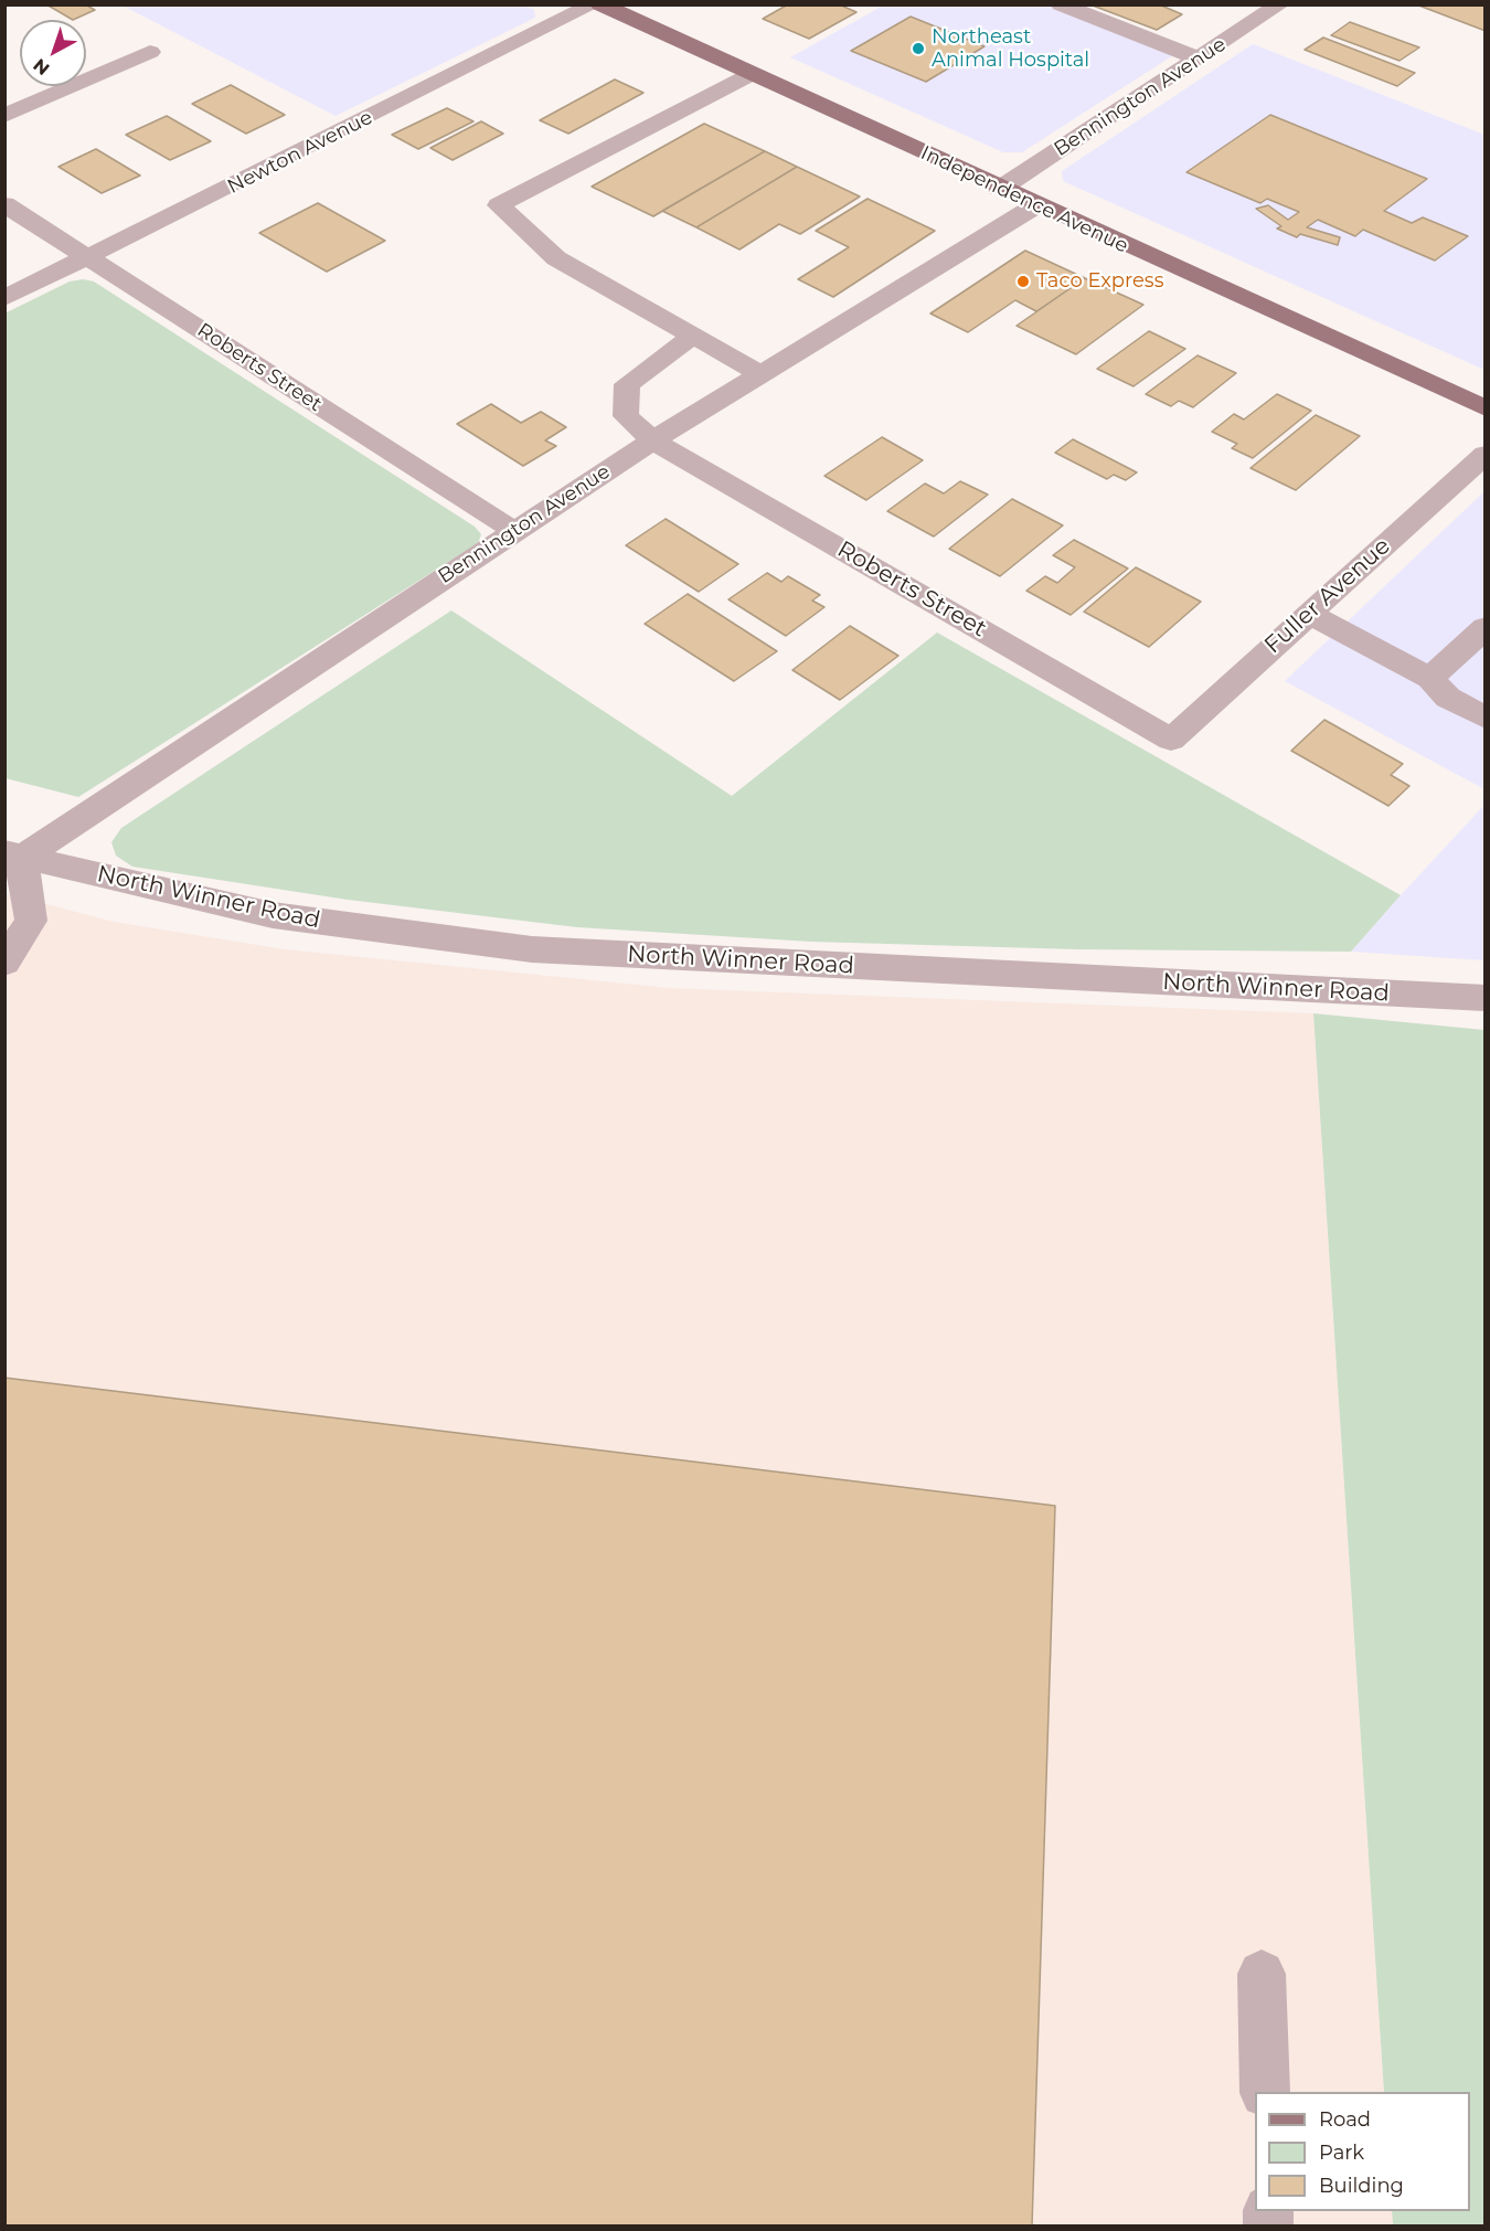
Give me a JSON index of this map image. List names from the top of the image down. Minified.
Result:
{"streets":{"main road":["Independence Avenue"],"street":["Bennington Avenue","Newton Avenue","Roberts Street","Fuller Avenue","North Winner Road"]},"crossings":[["Bennington Avenue","Independence Avenue"],["Bennington Avenue","Roberts Street"],["Bennington Avenue","North Winner Road"],["Newton Avenue","Roberts Street"],["Roberts Street","Fuller Avenue"]],"places":["Northeast Animal Hospital","Taco Express"],"legend":["Road","Park","Building"],"north":"bottom left"}
